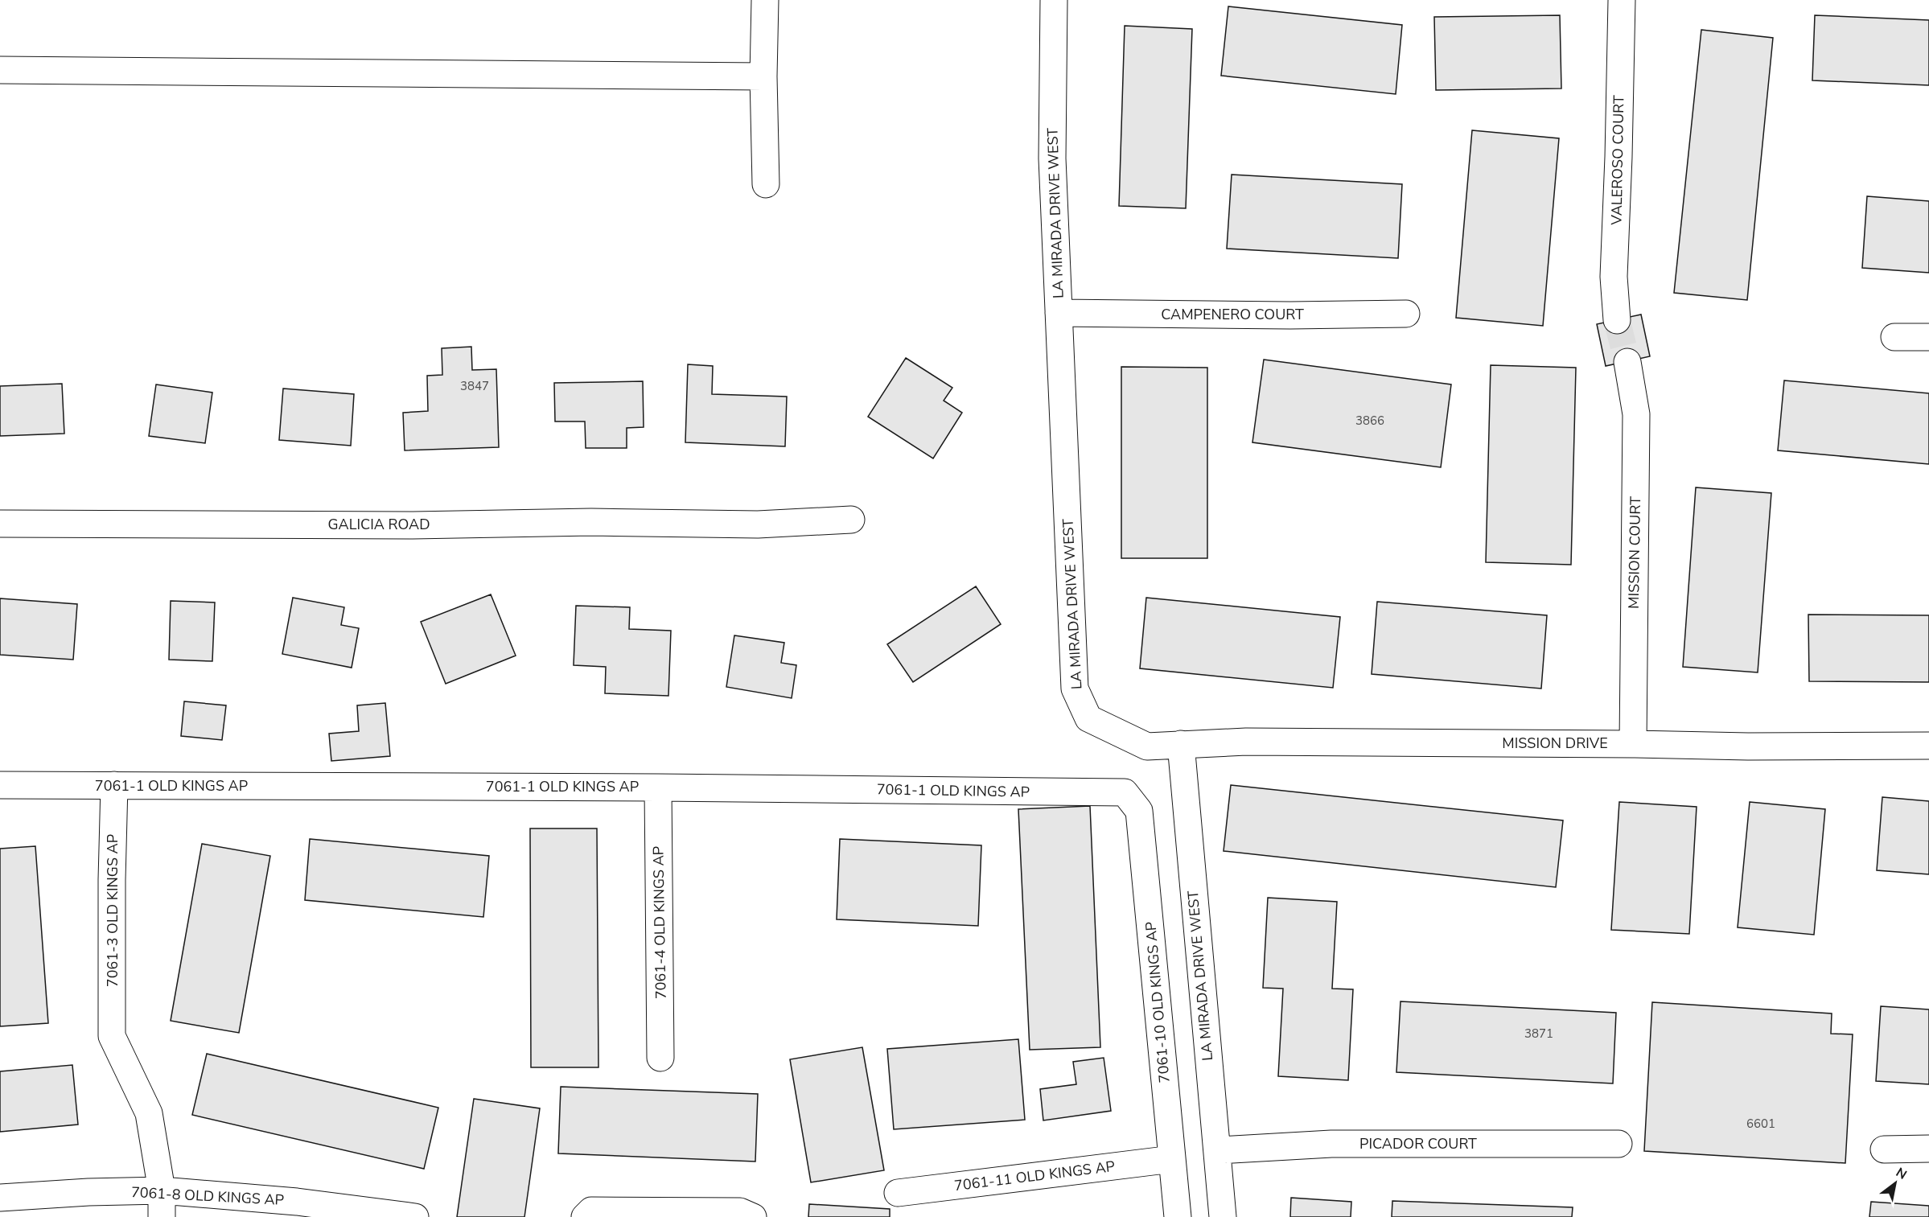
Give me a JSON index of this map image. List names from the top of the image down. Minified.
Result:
{"streets":{"street":["VALEROSO COURT","LA MIRADA DRIVE WEST","CAMPENERO COURT","GALICIA ROAD","MISSION COURT","MISSION DRIVE","7061-1 OLD KINGS AP","7061-3 OLD KINGS AP","7061-4 OLD KINGS AP","7061-10 OLD KINGS AP","PICADOR COURT","7061-11 OLD KINGS AP","7061-8 OLD KINGS AP"]},"crossings":[["LA MIRADA DRIVE WEST","CAMPENERO COURT"],["LA MIRADA DRIVE WEST","MISSION DRIVE"],["LA MIRADA DRIVE WEST","PICADOR COURT"],["MISSION COURT","MISSION DRIVE"],["7061-1 OLD KINGS AP","7061-3 OLD KINGS AP"],["7061-1 OLD KINGS AP","7061-4 OLD KINGS AP"],["7061-1 OLD KINGS AP","7061-10 OLD KINGS AP"],["7061-3 OLD KINGS AP","7061-8 OLD KINGS AP"],["7061-10 OLD KINGS AP","7061-11 OLD KINGS AP"]],"house_numbers":["3847","3866","3871","6601"],"north":"top right"}
